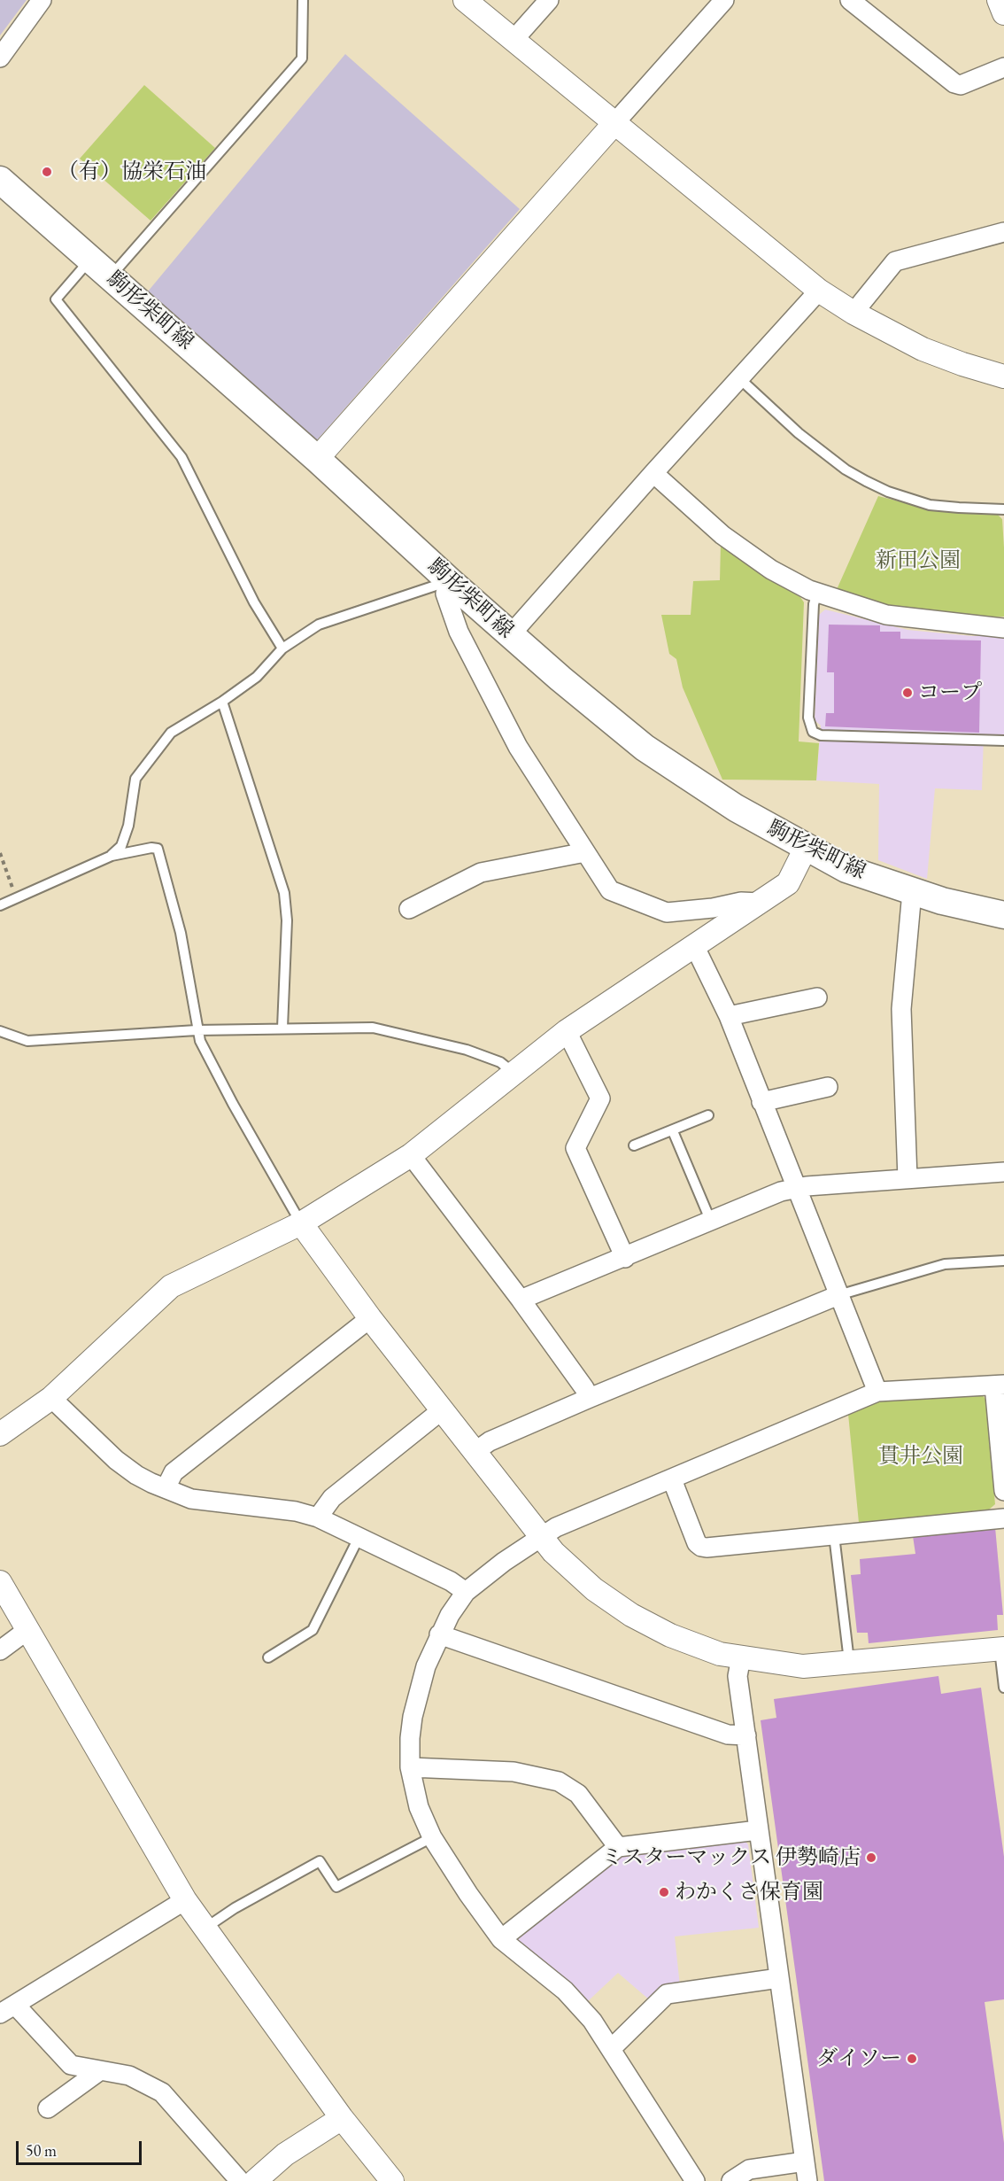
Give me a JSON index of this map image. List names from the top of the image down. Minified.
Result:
{"streets":{"main road":["駒形柴町線"]},"parks":["新田公園","貫井公園"],"places":["（有）協栄石油","コープ","ミスターマックス 伊勢崎店","わかくさ保育園","ダイソー"],"scale_bar":"50 m"}
